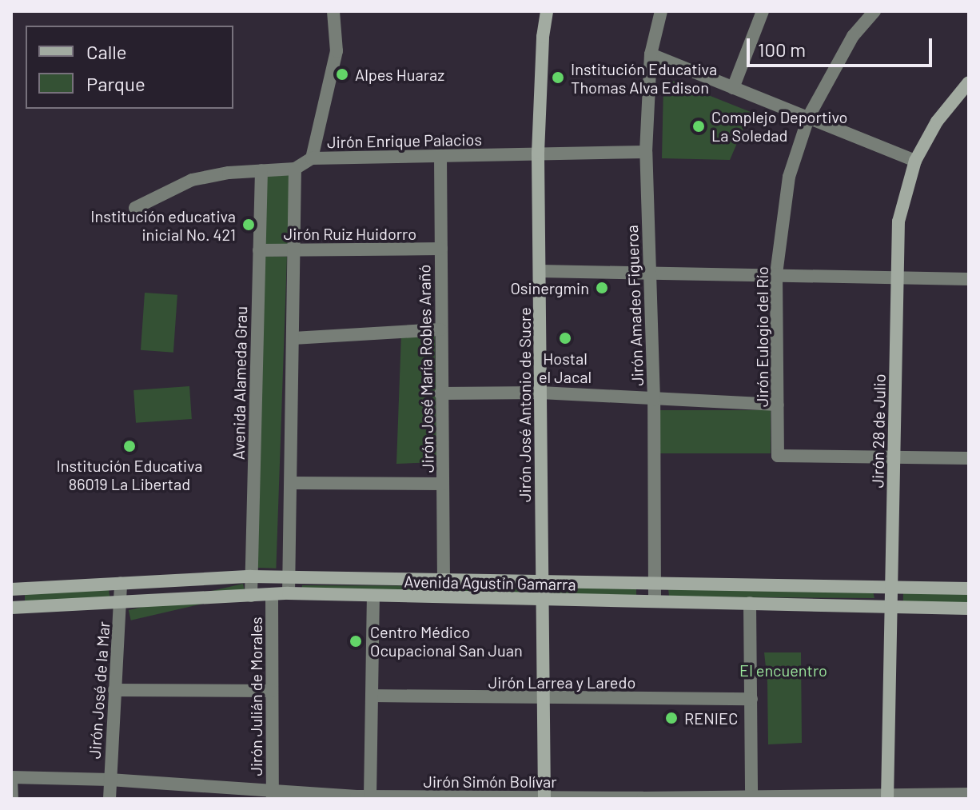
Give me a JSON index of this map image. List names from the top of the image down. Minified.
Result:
{"streets":{"main road":["Jirón José Antonio de Sucre","Jirón 28 de Julio","Avenida Agustín Gamarra"],"street":["Jirón Enrique Palacios","Jirón Ruiz Huidorro","Jirón Amadeo Figueroa","Jirón Eulogio del Río","Jirón José María Robles Arañó","Avenida Alameda Grau","Jirón Larrea y Laredo","Jirón José de la Mar","Jirón Julián de Morales","Jirón Simón Bolívar"]},"crossings":[["Jirón Enrique Palacios","Jirón Amadeo Figueroa"],["Jirón Enrique Palacios","Jirón José María Robles Arañó"],["Jirón Enrique Palacios","Avenida Alameda Grau"],["Jirón Enrique Palacios","Jirón José Antonio de Sucre"],["Jirón Ruiz Huidorro","Jirón José María Robles Arañó"],["Jirón Ruiz Huidorro","Avenida Alameda Grau"],["Jirón Amadeo Figueroa","Avenida Agustín Gamarra"],["Jirón Eulogio del Río","Jirón 28 de Julio"],["Jirón José María Robles Arañó","Avenida Agustín Gamarra"],["Avenida Alameda Grau","Avenida Agustín Gamarra"],["Jirón José Antonio de Sucre","Avenida Agustín Gamarra"],["Jirón José Antonio de Sucre","Jirón Larrea y Laredo"],["Jirón José Antonio de Sucre","Jirón Simón Bolívar"],["Jirón 28 de Julio","Avenida Agustín Gamarra"],["Jirón 28 de Julio","Jirón Simón Bolívar"],["Avenida Agustín Gamarra","Jirón José de la Mar"],["Avenida Agustín Gamarra","Jirón Julián de Morales"],["Jirón José de la Mar","Jirón Simón Bolívar"],["Jirón Julián de Morales","Jirón Simón Bolívar"]],"parks":["El encuentro"],"places":["Alpes Huaraz","Institución Educativa Thomas Alva Edison","Complejo Deportivo La Soledad","Institución educativa inicial No. 421","Osinergmin","Hostal el Jacal","Institución Educativa 86019 La Libertad","Centro Médico Ocupacional San Juan","RENIEC"],"legend":["Calle","Parque"],"scale_bar":"100 m"}
